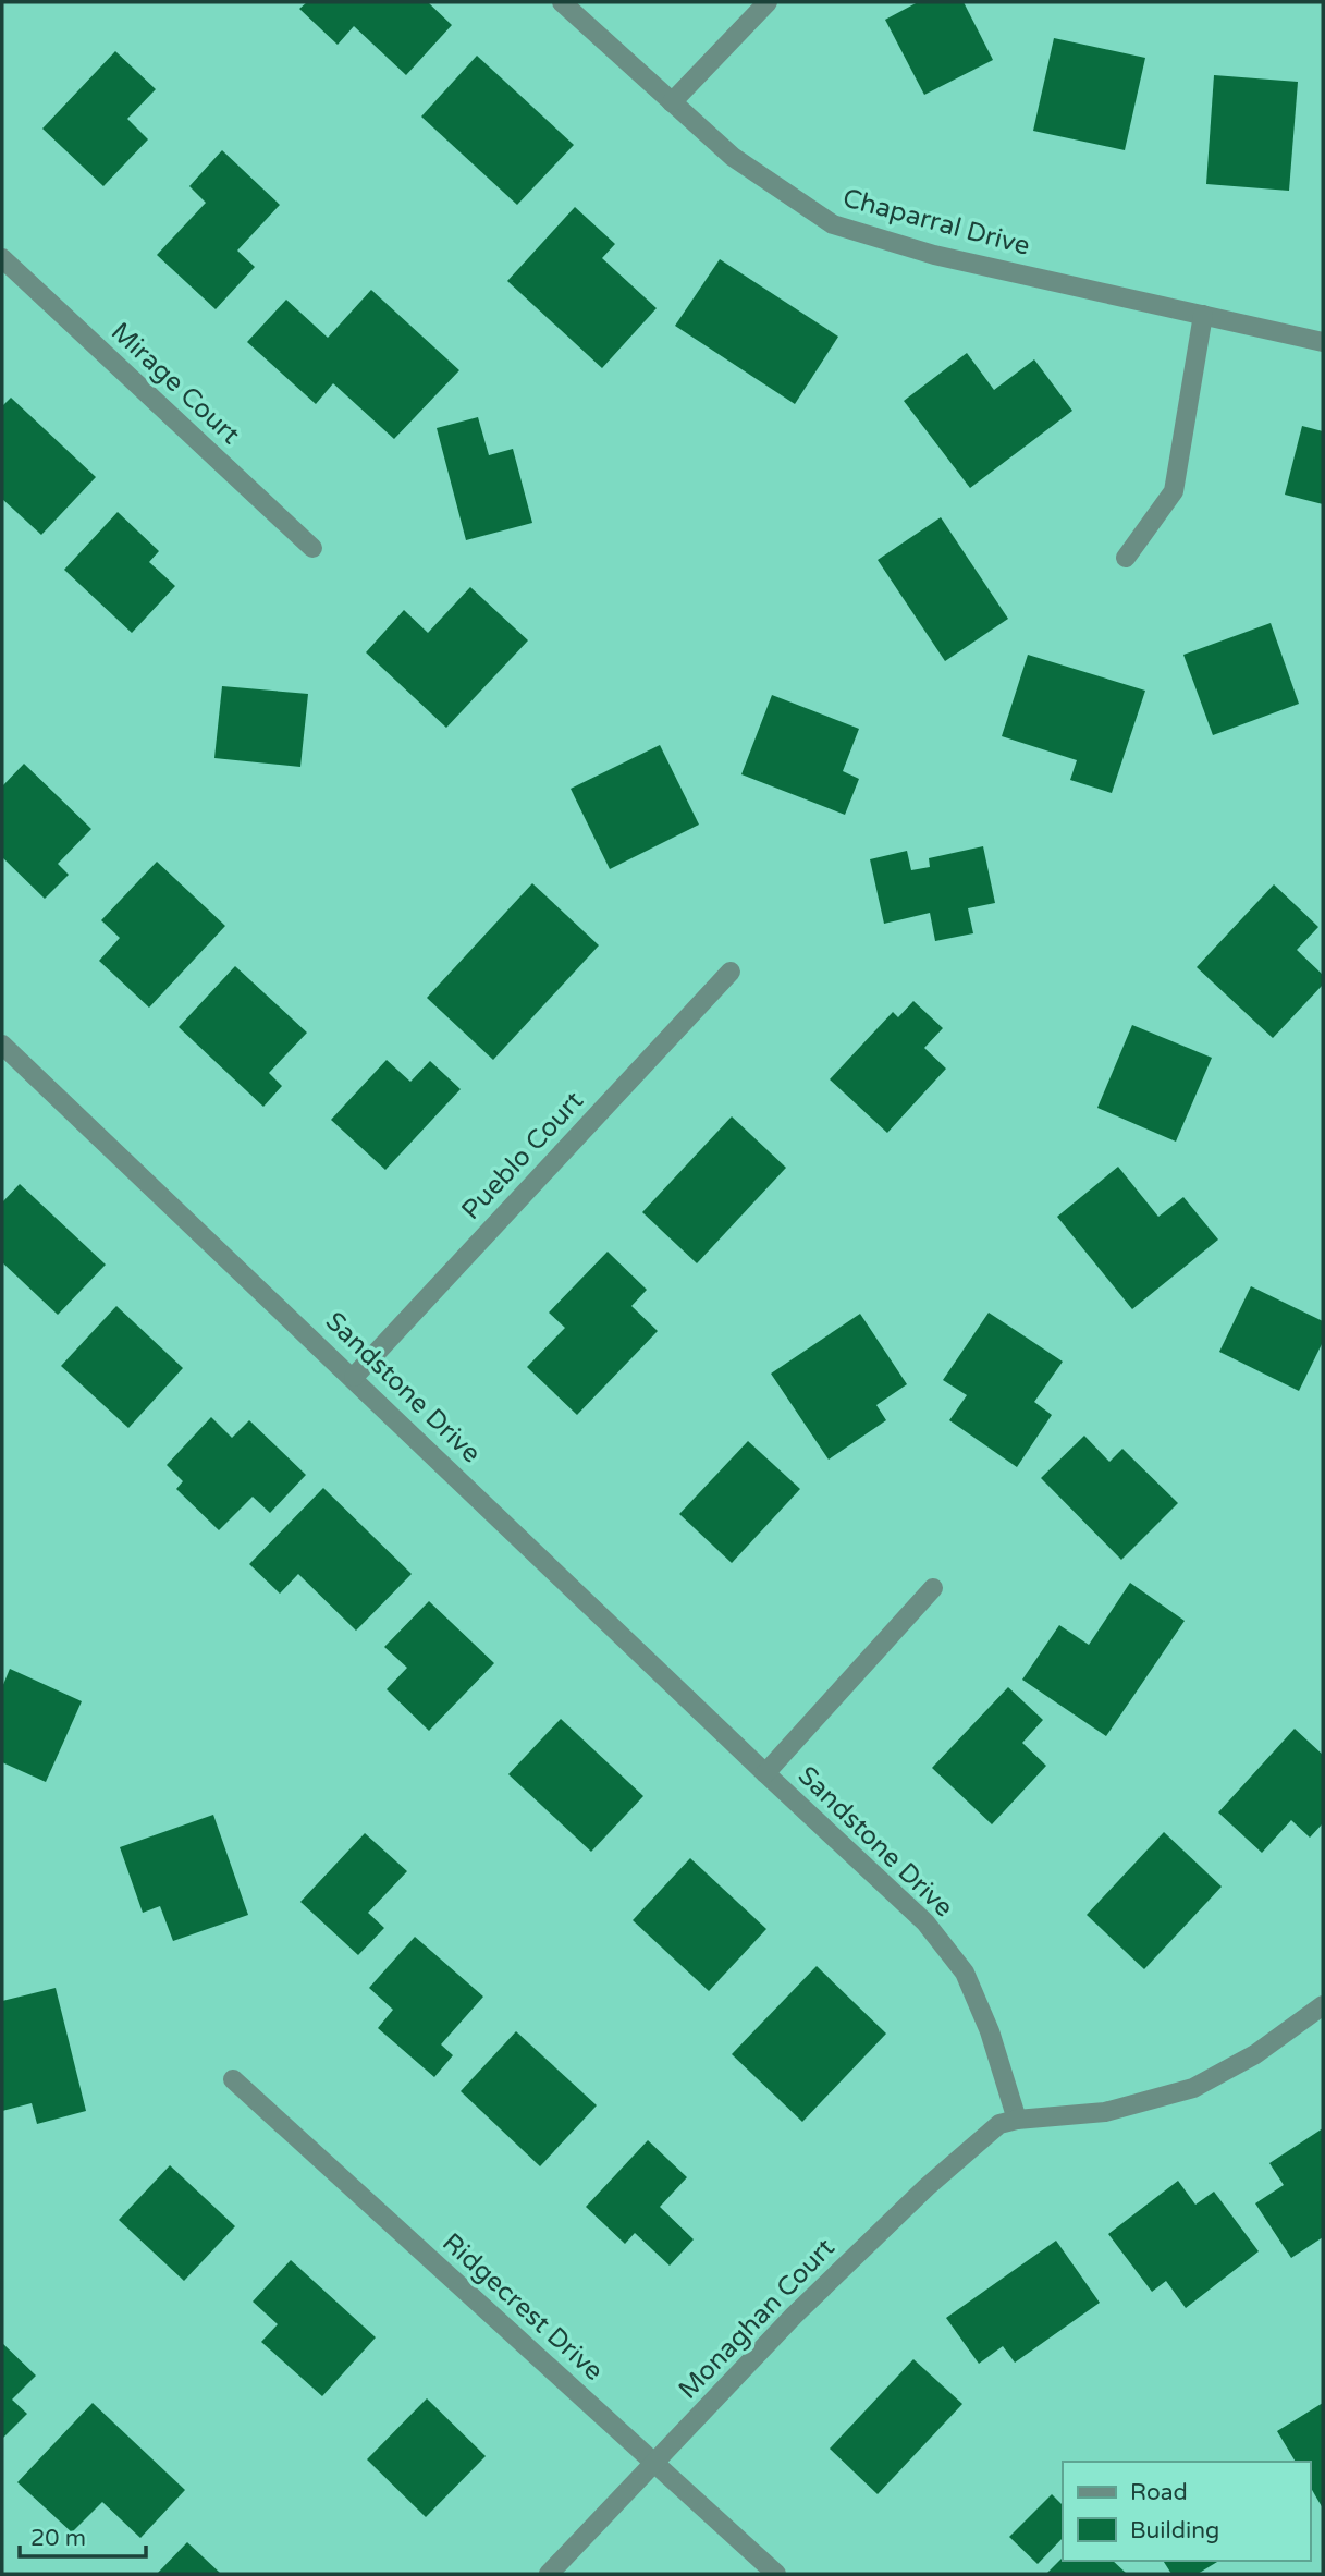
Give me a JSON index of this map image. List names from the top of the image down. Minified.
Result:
{"streets":{"street":["Chaparral Drive","Mirage Court","Pueblo Court","Sandstone Drive","Ridgecrest Drive","Monaghan Court"]},"crossings":[["Pueblo Court","Sandstone Drive"],["Sandstone Drive","Monaghan Court"],["Ridgecrest Drive","Monaghan Court"]],"legend":["Road","Building"],"scale_bar":"20 m"}
